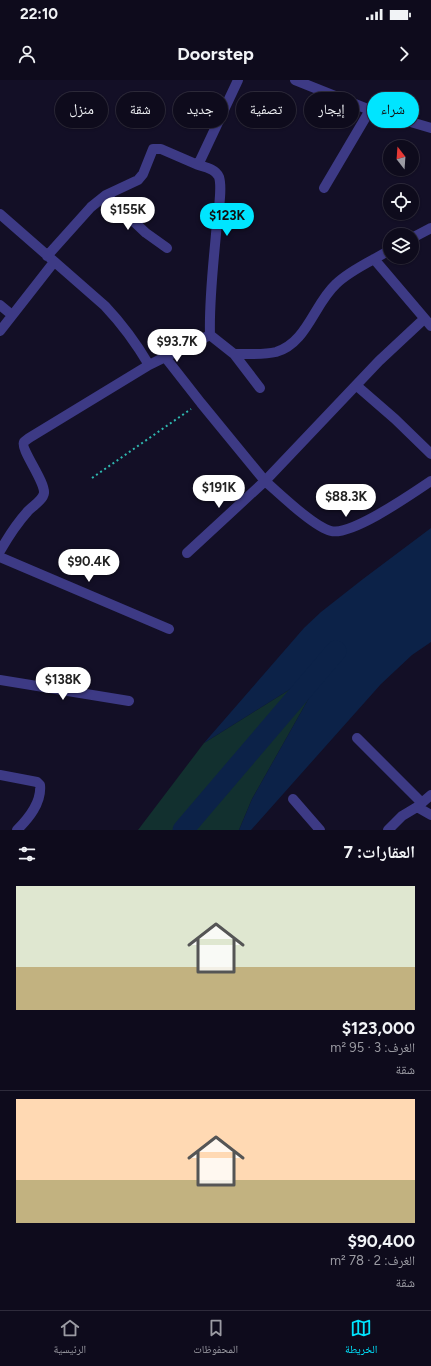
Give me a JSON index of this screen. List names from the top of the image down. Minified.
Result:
{"north":"top","page":{"status":"22:10","header":"Doorstep","chip":["شراء","إيجار","تصفية","جديد","شقة","منزل"],"price":["$155K","$123K","$93.7K","$191K","$88.3K","$90.4K","$138K"],"heading":"العقارات: 7","list":[{"name":"$123,000","note":"الغرف: 3 · 95 m² · شقة"},{"name":"$90,400","note":"الغرف: 2 · 78 m² · شقة"}],"tabs":["الخريطة","المحفوظات","الرئيسية"]}}
